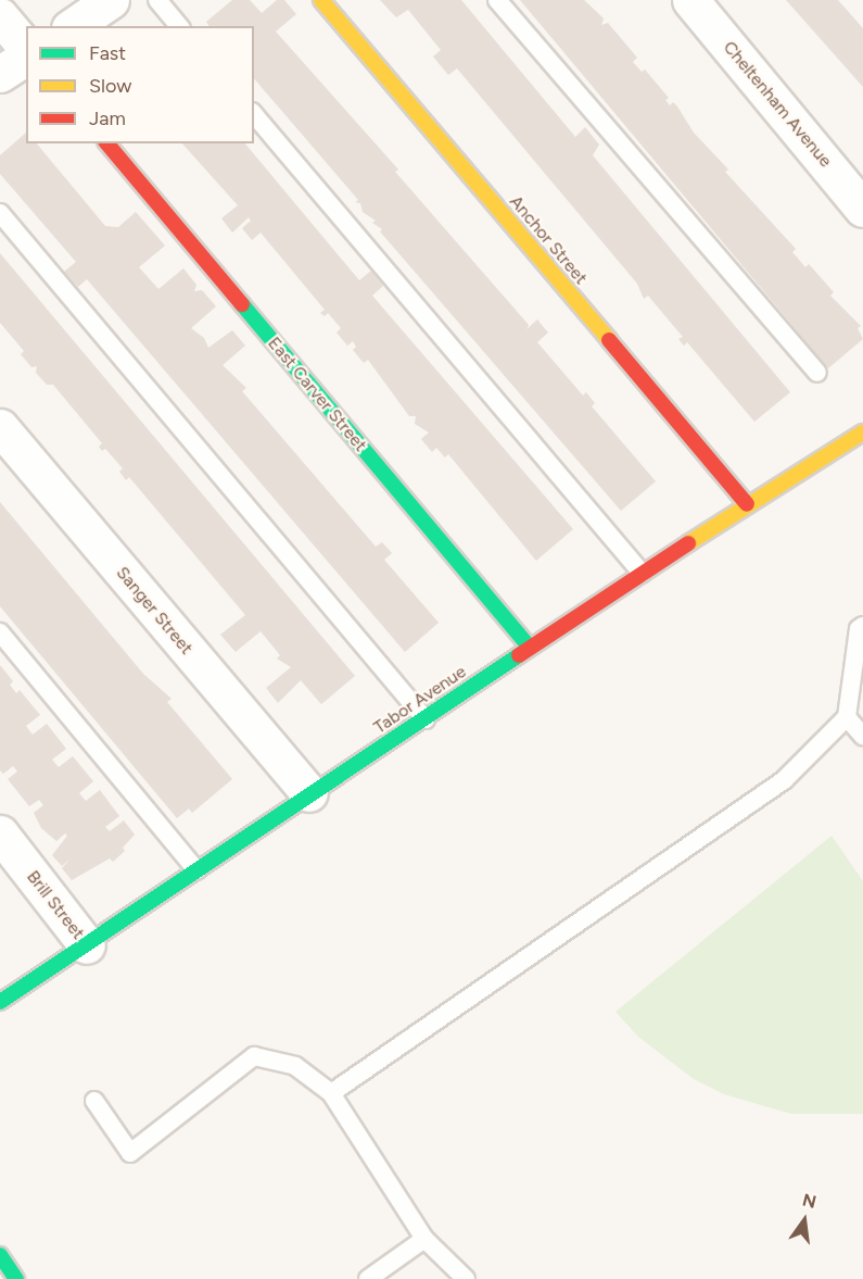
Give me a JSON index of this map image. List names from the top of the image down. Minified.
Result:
{"streets":{"street":["Cheltenham Avenue","Anchor Street","East Carver Street","Sanger Street","Tabor Avenue","Brill Street"]},"crossings":[["Anchor Street","Tabor Avenue"],["East Carver Street","Tabor Avenue"],["Sanger Street","Tabor Avenue"],["Tabor Avenue","Brill Street"]],"legend":["Fast","Slow","Jam"],"north":"top"}
